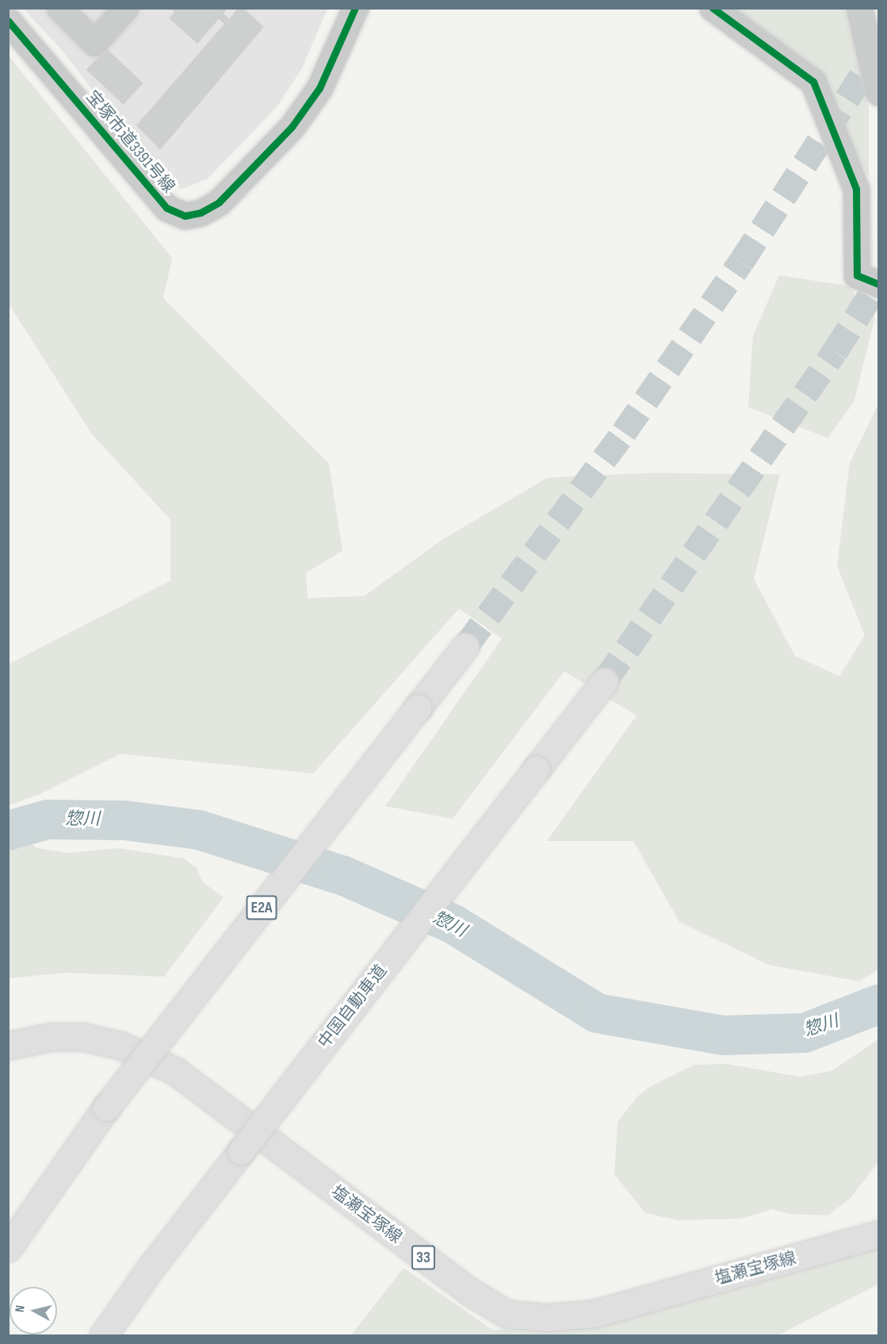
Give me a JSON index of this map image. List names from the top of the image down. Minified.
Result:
{"streets":{"main road":["E2A","中国自動車道","塩瀬宝塚線","33"],"street":["宝塚市道3391号線"]},"water":["惣川"],"north":"left"}
